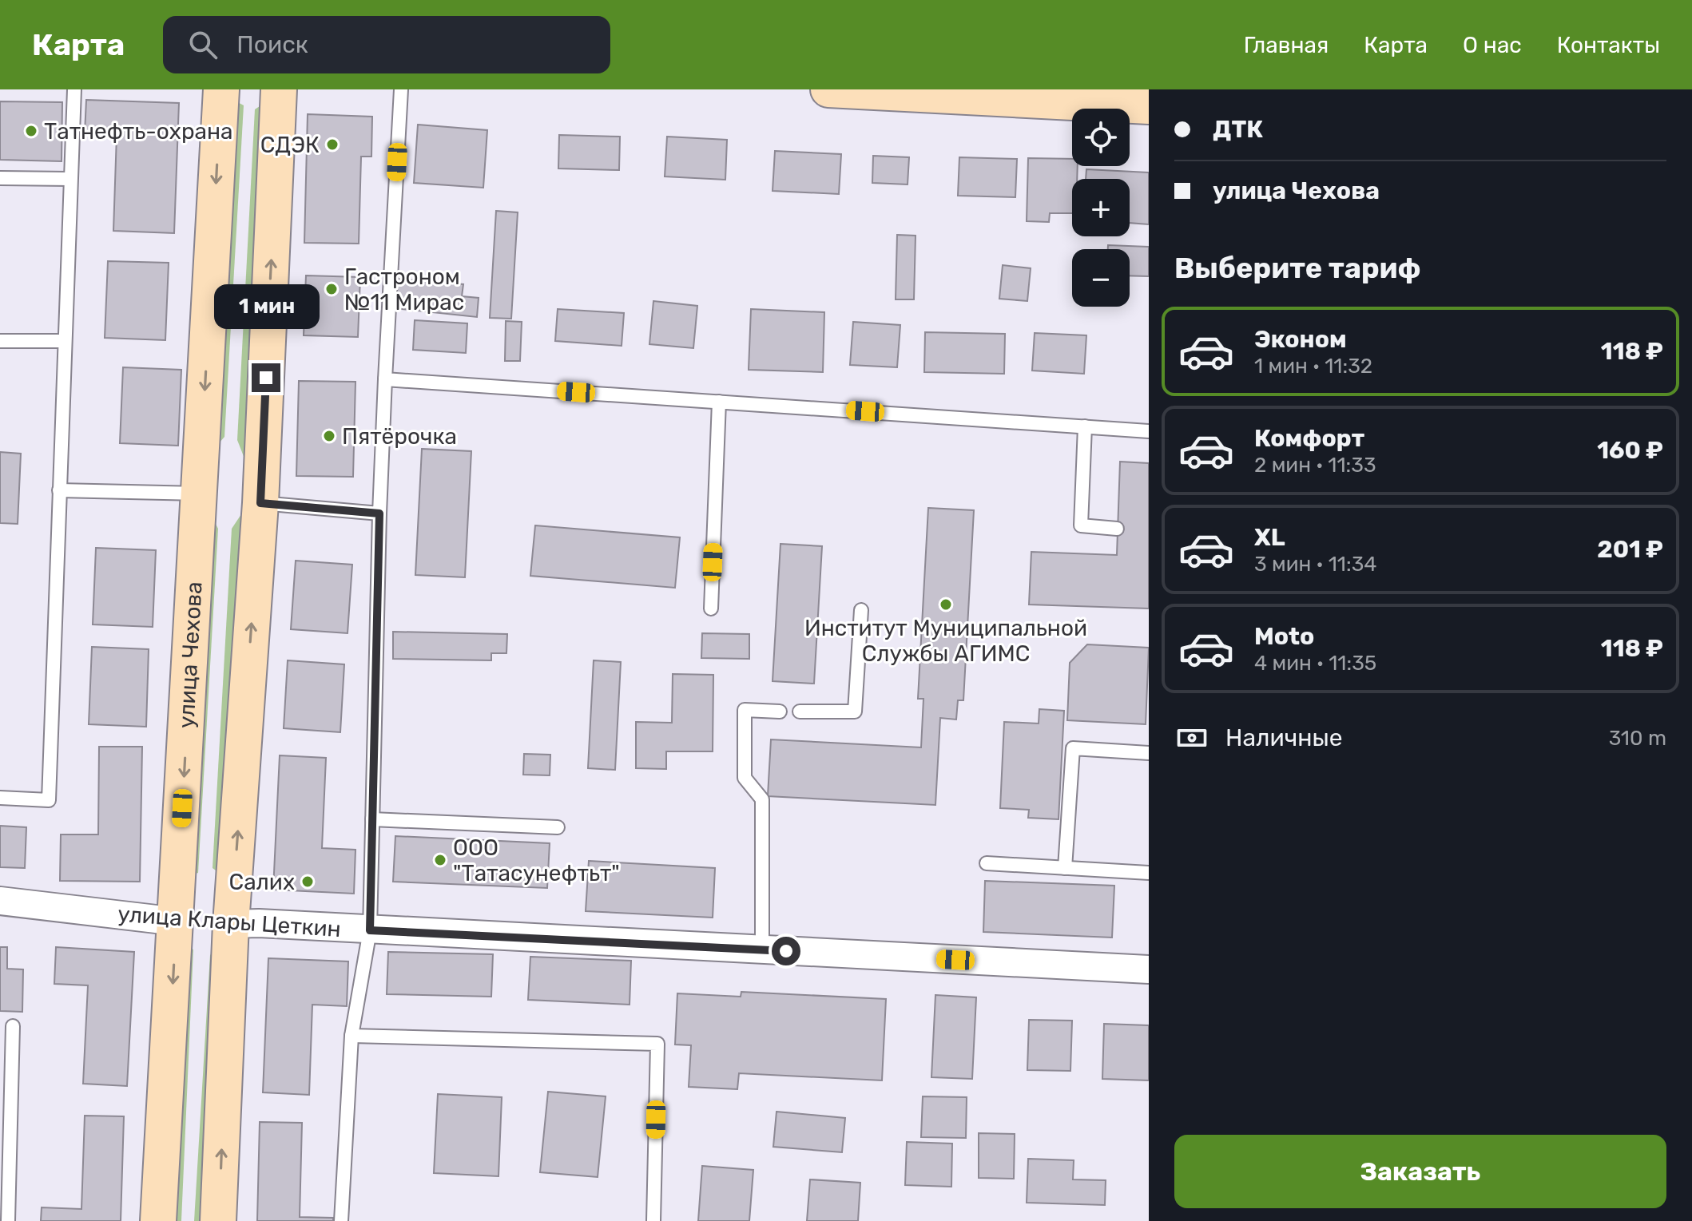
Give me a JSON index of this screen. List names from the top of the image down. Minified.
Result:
{"streets":{"main road":["улица Чехова","улица Клары Цеткин"]},"crossings":[["улица Чехова","улица Клары Цеткин"]],"places":["Татнефть-охрана","СДЭК","Гастроном №11 Мирас","Пятёрочка","Институт Муниципальной Службы АГИМС","ООО \"Татасунефтьт\"","Салих"],"page":{"header":"Карта","search":"Поиск","nav":["Главная","Карта","О нас","Контакты"],"banner":["ДТК","улица Чехова"],"map_buttons":["+","−"],"heading":"Выберите тариф","bubble":"1 мин","list":[{"name":"Эконом","note":"1 мин · 11:32","value":"118 ₽"},{"name":"Комфорт","note":"2 мин · 11:33","value":"160 ₽"},{"name":"XL","note":"3 мин · 11:34","value":"201 ₽"},{"name":"Moto","note":"4 мин · 11:35","value":"118 ₽"}],"pay":["Наличные","310 m"],"buttons":"Заказать"}}
